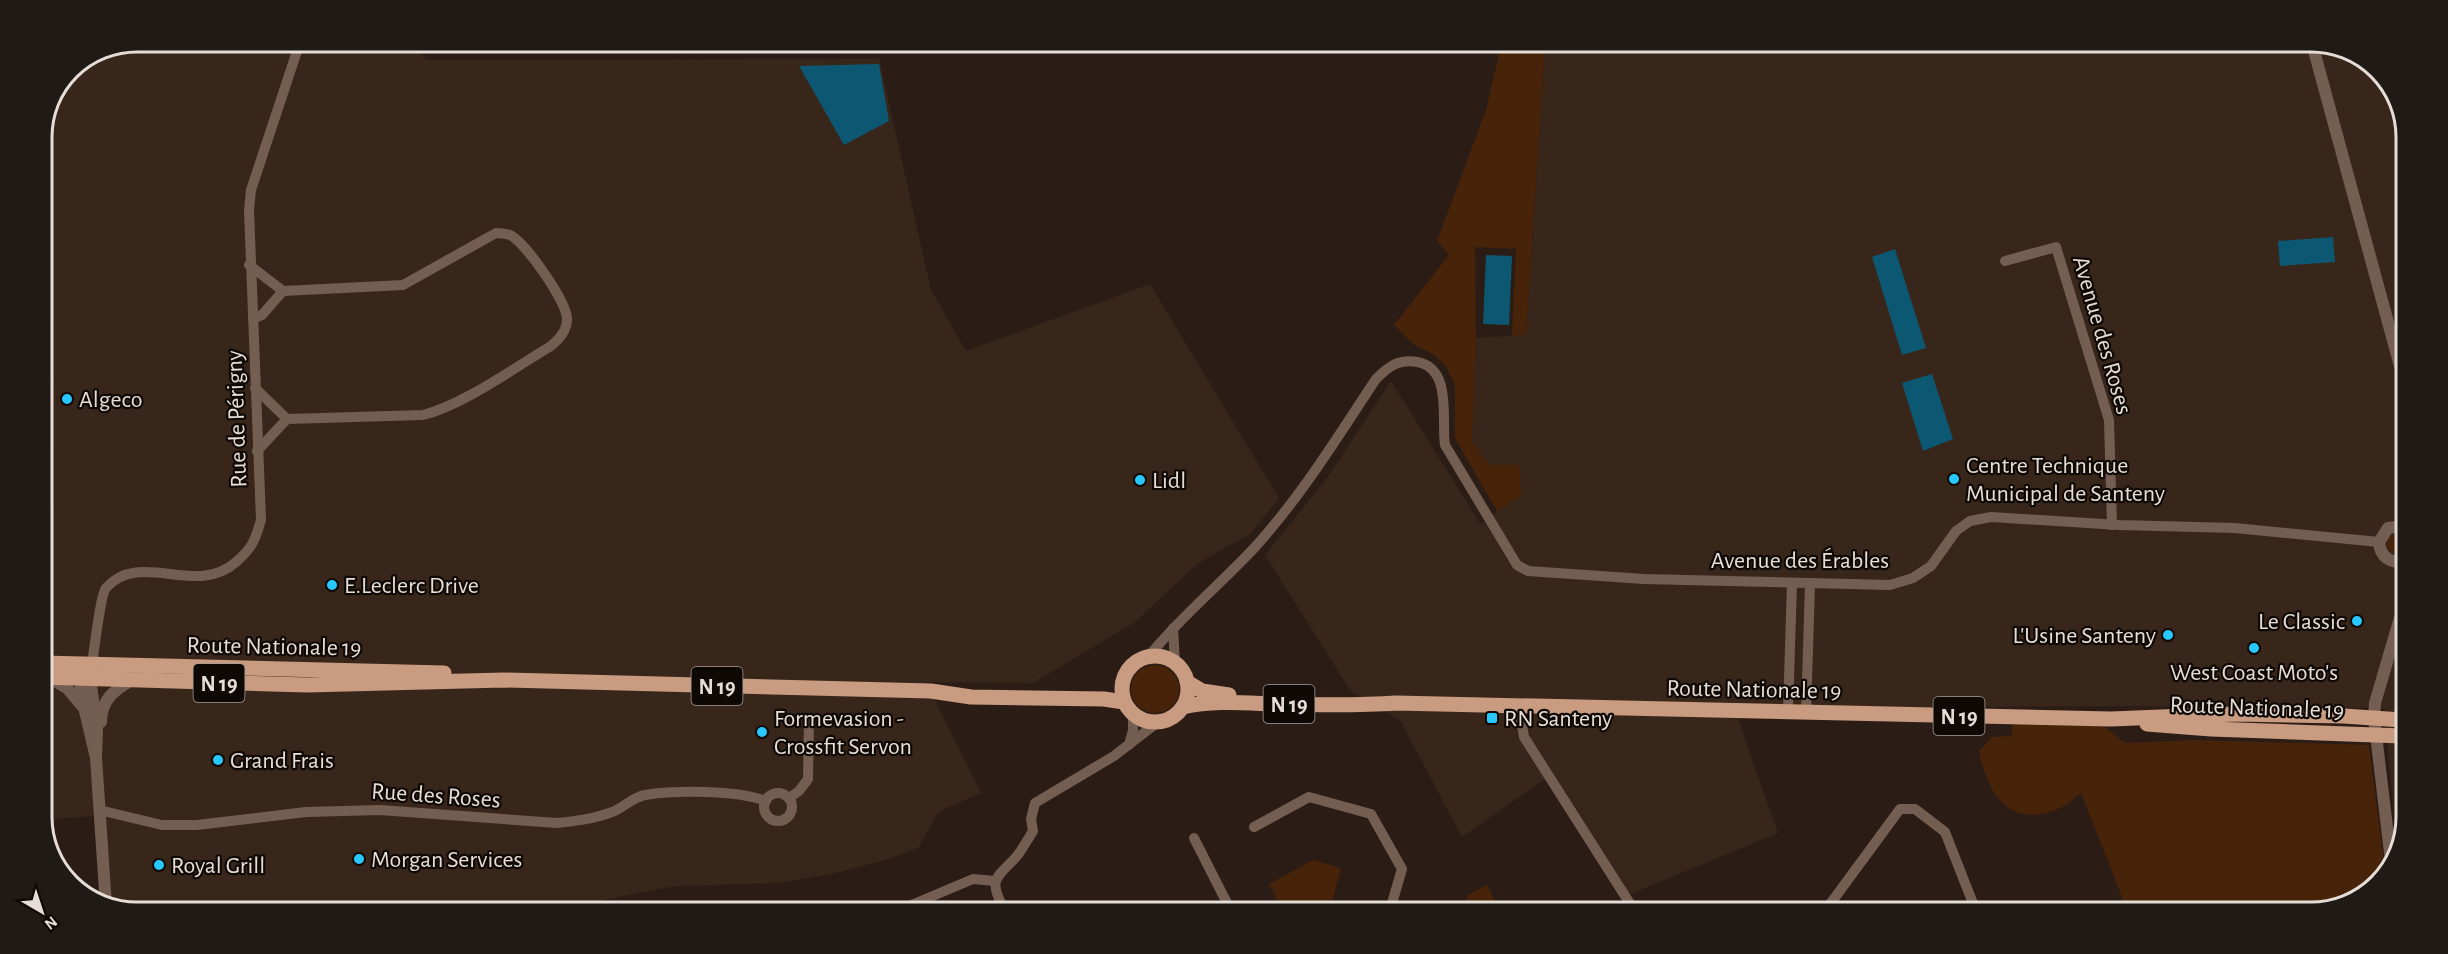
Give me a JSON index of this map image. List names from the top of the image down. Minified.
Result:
{"streets":{"main road":["Route Nationale 19","N 19"],"street":["Avenue des Roses","Rue de Périgny","Avenue des Érables","Rue des Roses"]},"crossings":[["Avenue des Roses","Avenue des Érables"],["Rue de Périgny","Route Nationale 19"],["Avenue des Érables","Route Nationale 19"]],"places":{"other":["Algeco","Centre Technique Municipal de Santeny","Lidl","E.Leclerc Drive","Le Classic","L'Usine Santeny","West Coast Moto's","Formevasion - Crossfit Servon","Grand Frais","Morgan Services","Royal Grill"],"transit":["RN Santeny"]},"north":"bottom right"}
